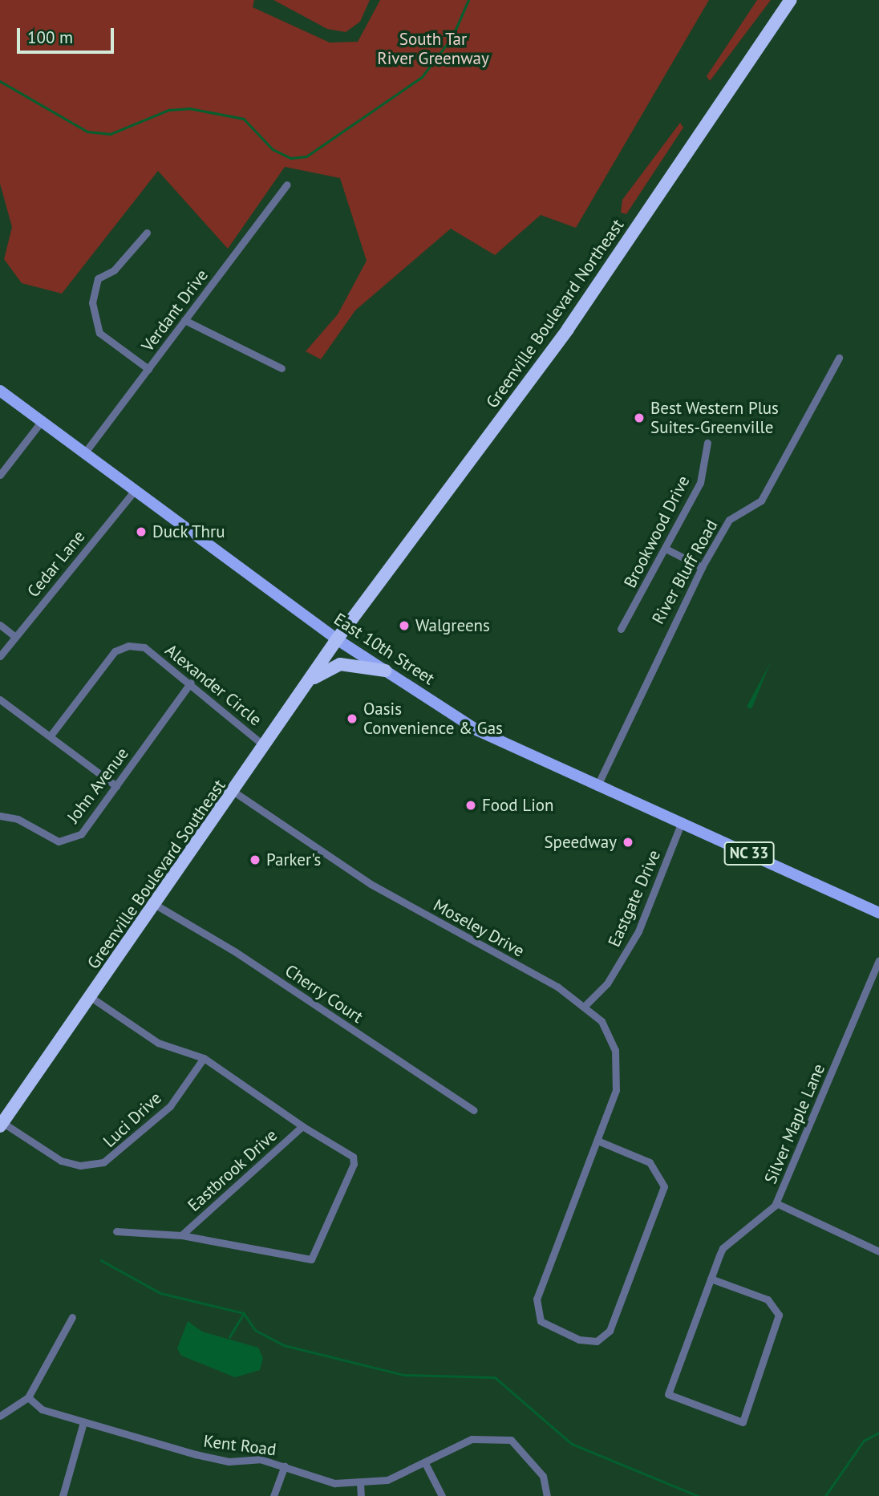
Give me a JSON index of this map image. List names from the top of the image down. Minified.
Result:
{"streets":{"highway":["Greenville Boulevard Northeast","Greenville Boulevard Southeast"],"main road":["East 10th Street","NC 33"],"street":["Verdant Drive","Brookwood Drive","Cedar Lane","River Bluff Road","Alexander Circle","John Avenue","Eastgate Drive","Moseley Drive","Cherry Court","Luci Drive","Silver Maple Lane","Eastbrook Drive","Kent Road"]},"crossings":[["Verdant Drive","East 10th Street"],["Greenville Boulevard Northeast","East 10th Street"],["Greenville Boulevard Northeast","Greenville Boulevard Southeast"],["Cedar Lane","East 10th Street"],["River Bluff Road","East 10th Street"],["East 10th Street","Greenville Boulevard Southeast"],["East 10th Street","Eastgate Drive"],["Alexander Circle","John Avenue"],["Alexander Circle","Greenville Boulevard Southeast"],["Greenville Boulevard Southeast","Moseley Drive"],["Greenville Boulevard Southeast","Cherry Court"],["Greenville Boulevard Southeast","Luci Drive"],["Greenville Boulevard Southeast","Eastbrook Drive"],["Eastgate Drive","Moseley Drive"],["Luci Drive","Eastbrook Drive"]],"parks":["South Tar River Greenway"],"places":["Best Western Plus Suites-Greenville","Duck Thru","Walgreens","Oasis Convenience & Gas","Food Lion","Speedway","Parker's"],"scale_bar":"100 m"}
